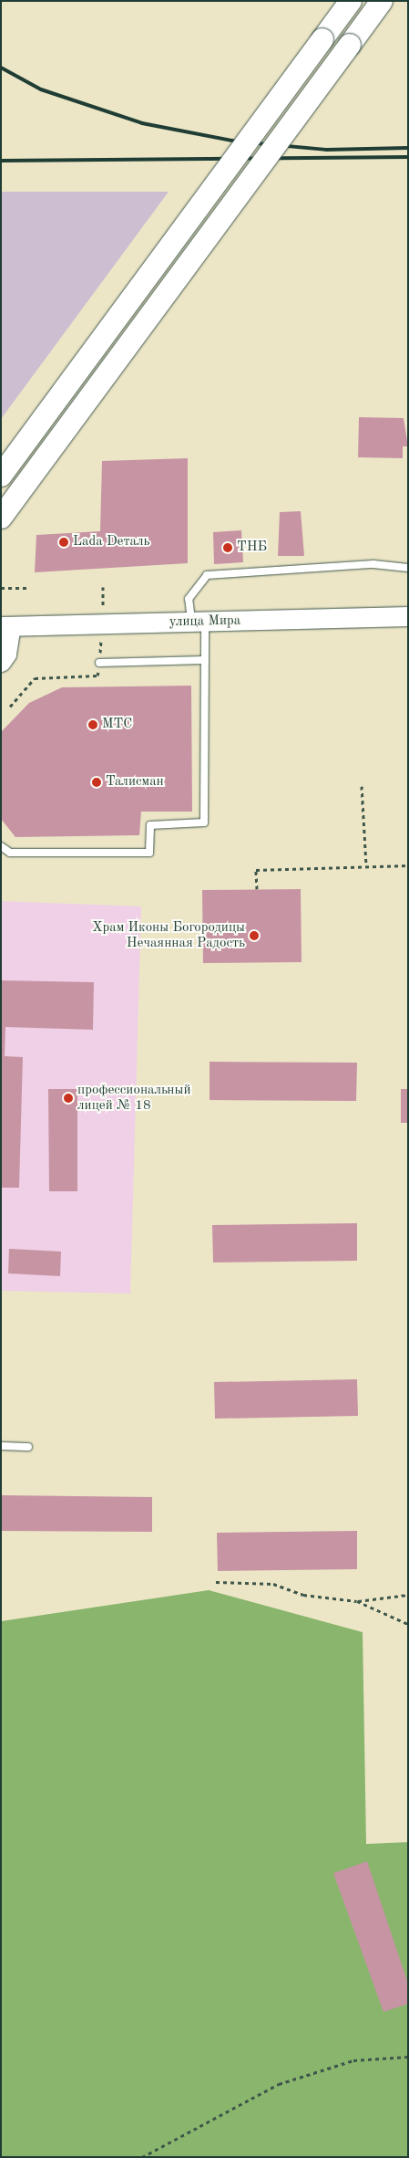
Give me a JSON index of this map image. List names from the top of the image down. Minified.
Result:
{"streets":{"main road":["улица Мира"]},"places":["Lada Dеталь","ТНБ","МТС","Талисман","Храм Иконы Богородицы Нечаянная Радость","профессиональный лицей № 18"]}
